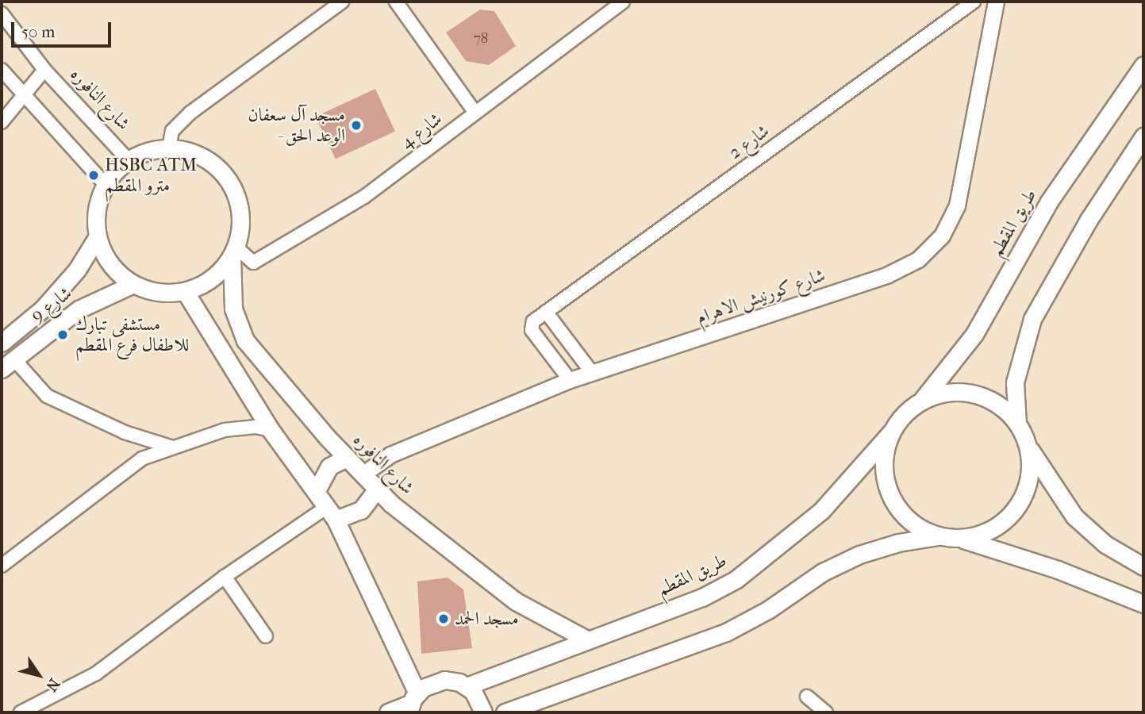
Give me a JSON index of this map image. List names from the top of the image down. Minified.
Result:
{"streets":{"main road":["شارع النافوره","طريق المقطم","شارع 9"],"street":["شارع 4","شارع 2","شارع كورنيش الاهرام"]},"crossings":[["شارع النافوره","شارع 4"],["شارع النافوره","طريق المقطم"],["شارع النافوره","شارع كورنيش الاهرام"],["شارع النافوره","شارع 9"],["شارع 4","شارع 9"],["شارع 2","شارع كورنيش الاهرام"]],"places":["مسجد آل سعفان - الوعد الحق","HSBC ATM مترو المقطم","مستشفى تبارك للاطفال فرع المقطم","مسجد الحمد"],"house_numbers":["78"],"scale_bar":"50 m","north":"bottom right"}
